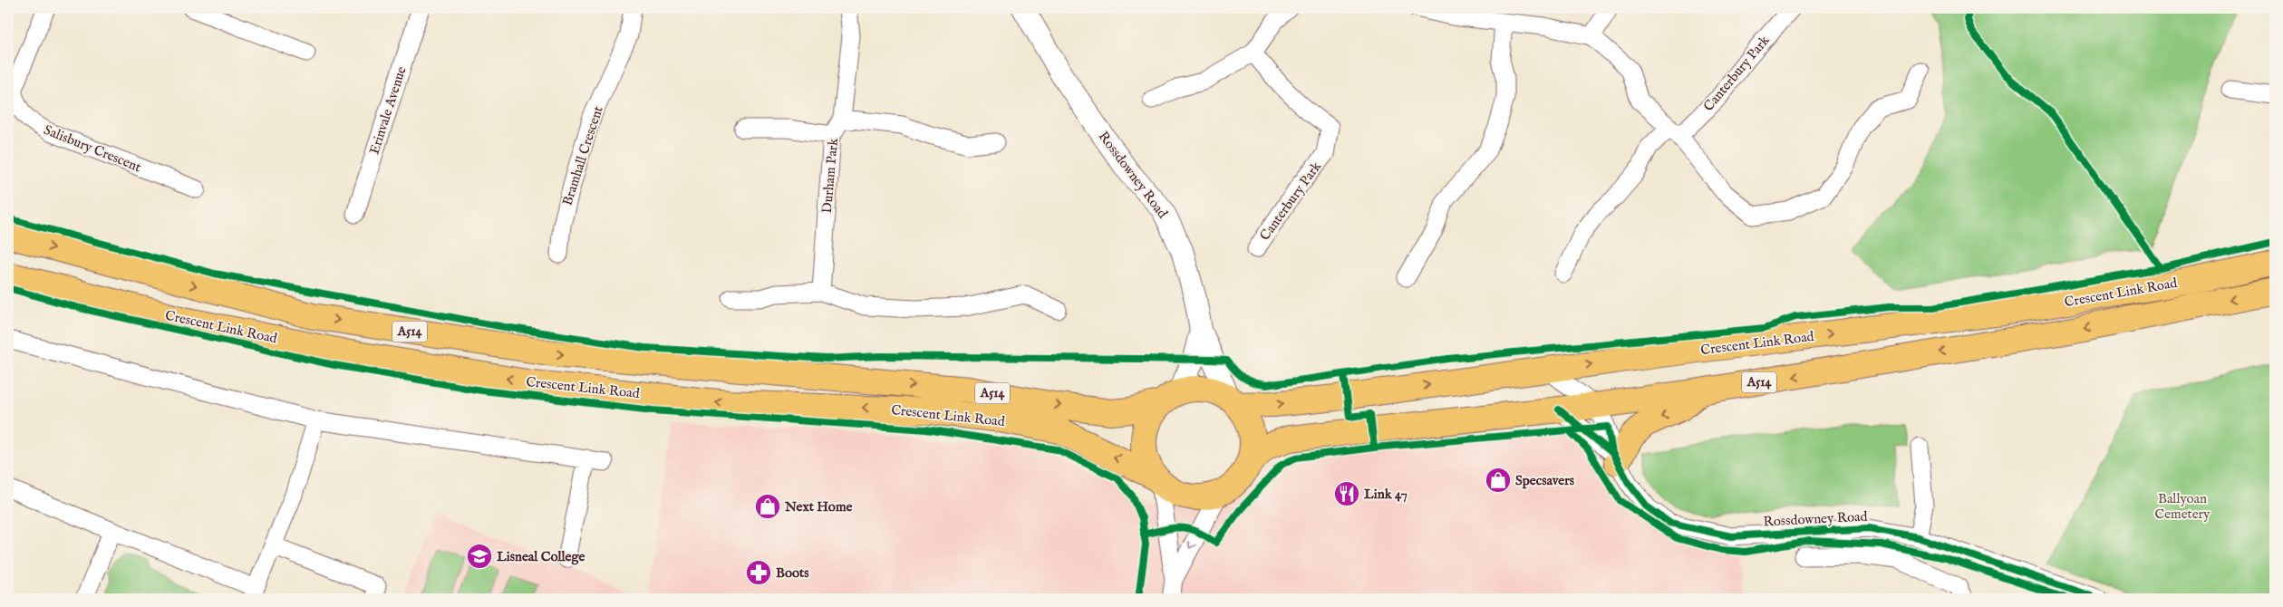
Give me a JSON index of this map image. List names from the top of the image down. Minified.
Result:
{"streets":{"highway":["Crescent Link Road","A514"],"street":["Canterbury Park","Erinvale Avenue","Salisbury Crescent","Bramhall Crescent","Rossdowney Road","Durham Park"]},"crossings":[["Rossdowney Road","Crescent Link Road"]],"parks":["Ballyoan Cemetery"],"places":{"shop":["Specsavers","Next Home"],"restaurant":["Link 47"],"school or university":["Lisneal College"],"pharmacy":["Boots"]}}
